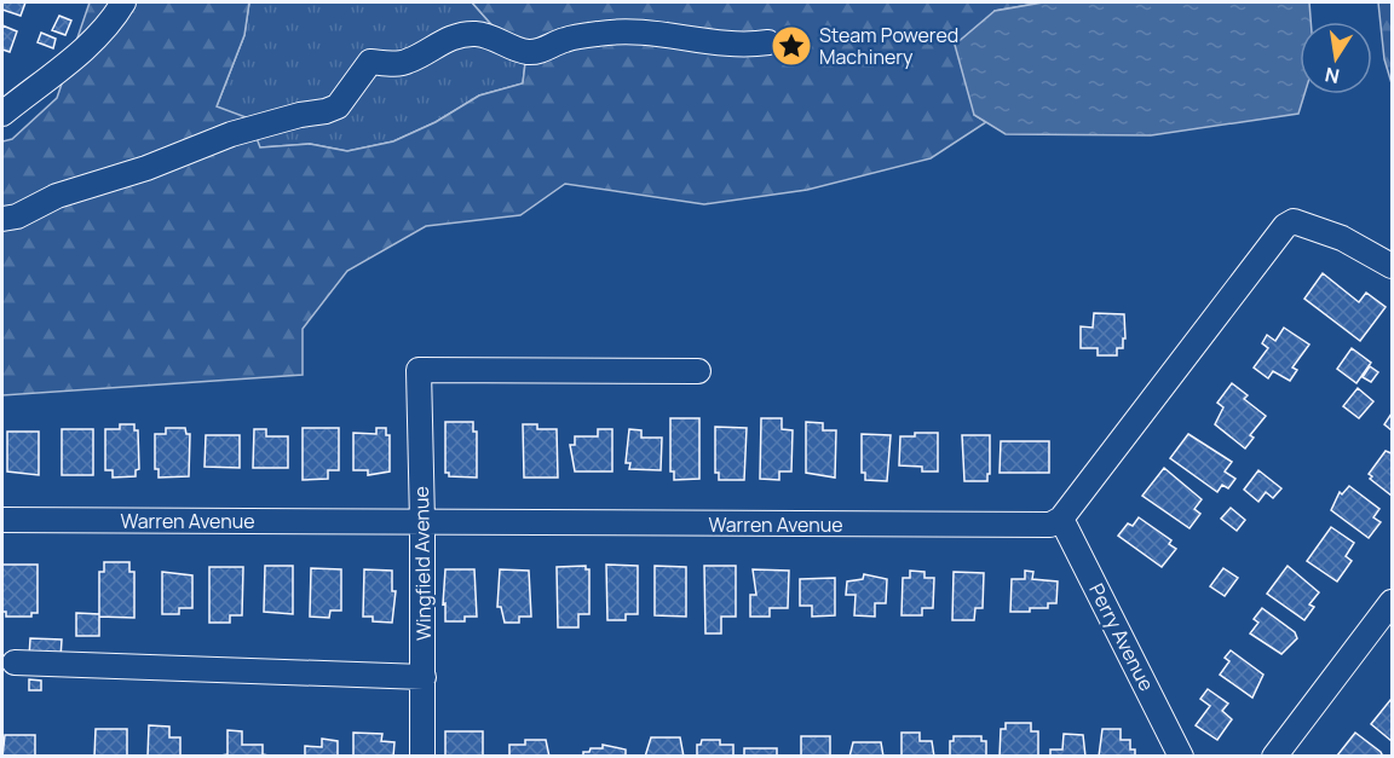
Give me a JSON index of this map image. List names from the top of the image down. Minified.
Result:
{"streets":{"street":["Warren Avenue","Wingfield Avenue","Perry Avenue"]},"crossings":[["Warren Avenue","Wingfield Avenue"],["Warren Avenue","Perry Avenue"]],"places":{"place":["Steam Powered Machinery"]},"north":"bottom"}
